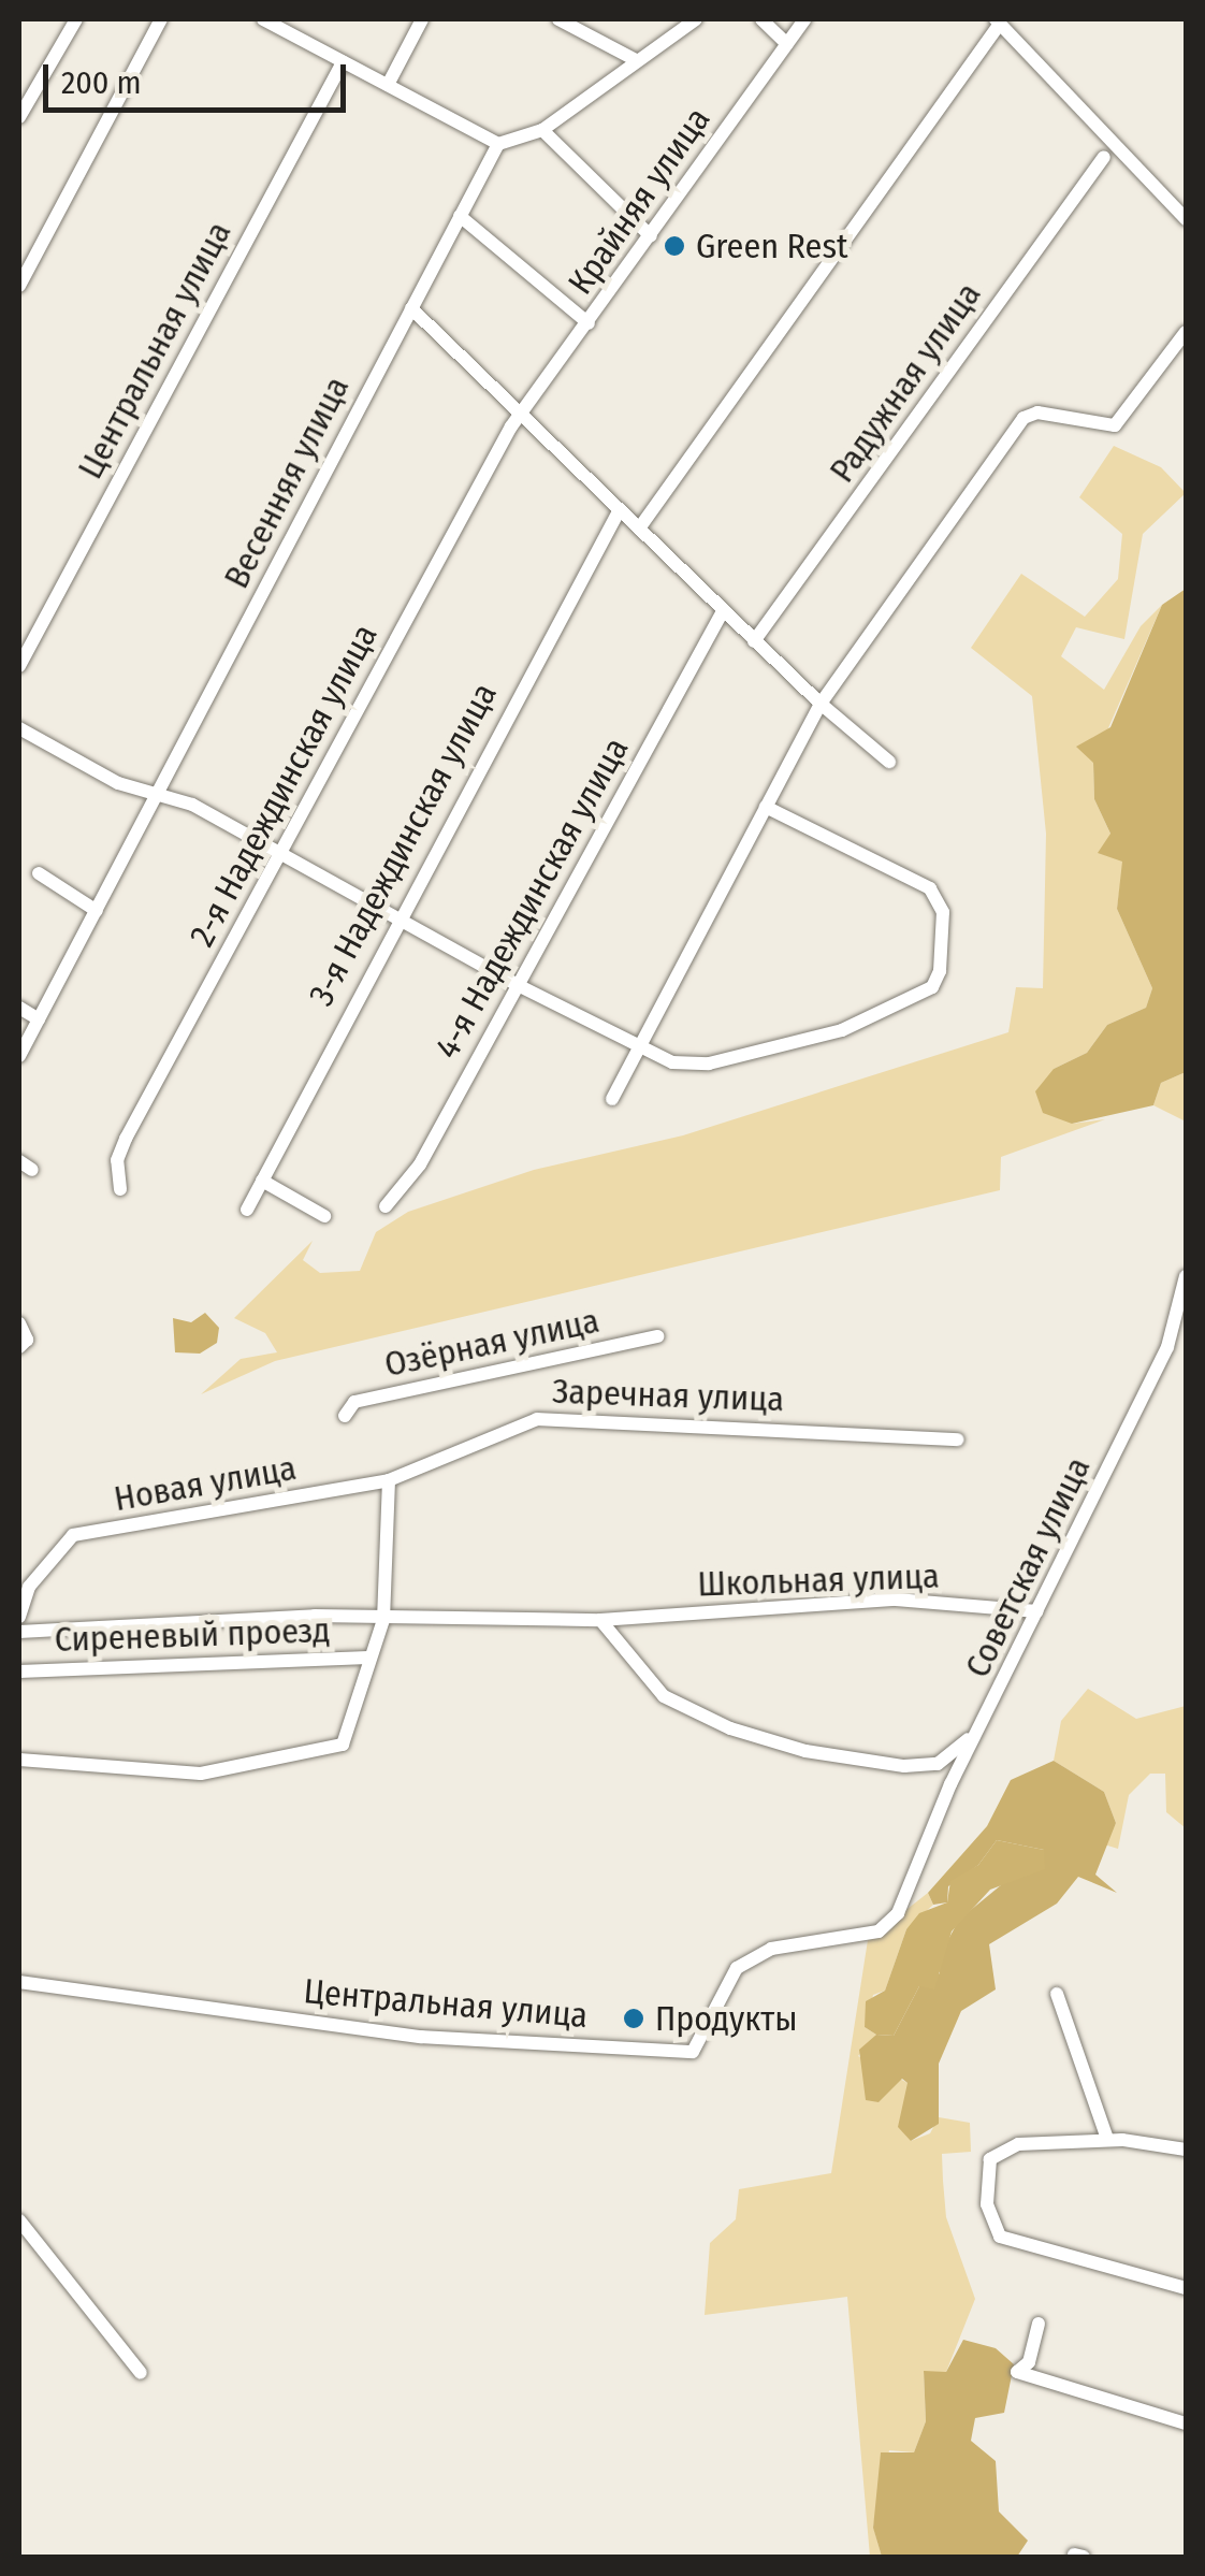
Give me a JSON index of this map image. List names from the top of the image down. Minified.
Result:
{"streets":{"street":["Крайняя улица","Центральная улица","Радужная улица","Весенняя улица","2-я Надеждинская улица","3-я Надеждинская улица","4-я Надеждинская улица","Озёрная улица","Заречная улица","Новая улица","Советская улица","Школьная улица","Сиреневый проезд"]},"crossings":[["Крайняя улица","2-я Надеждинская улица"],["Центральная улица","Советская улица"],["Заречная улица","Новая улица"],["Советская улица","Школьная улица"]],"places":["Green Rest","Продукты"],"scale_bar":"200 m"}
